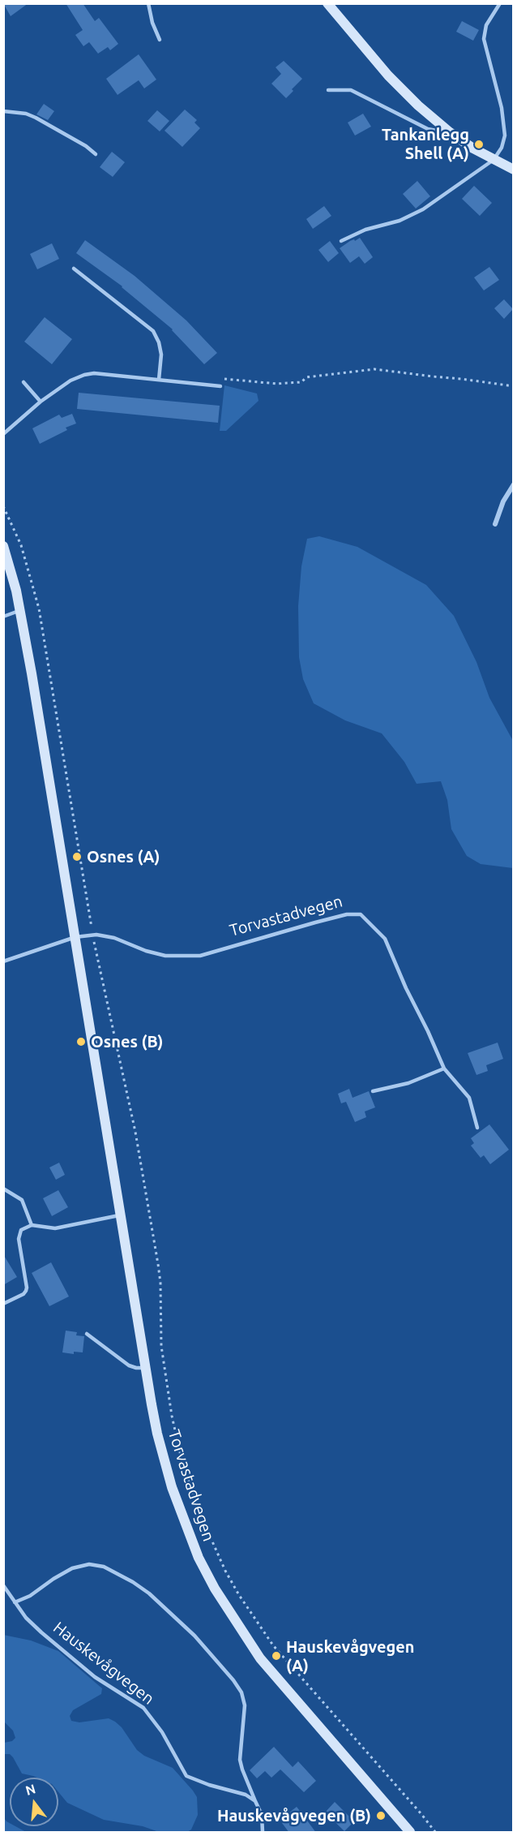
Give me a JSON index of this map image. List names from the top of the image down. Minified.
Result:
{"streets":{"main road":["Torvastadvegen"],"lane":["Hauskevågvegen"]},"places":["Tankanlegg Shell (A)","Osnes (A)","Osnes (B)","Hauskevågvegen (A)","Hauskevågvegen (B)"],"north":"top"}
